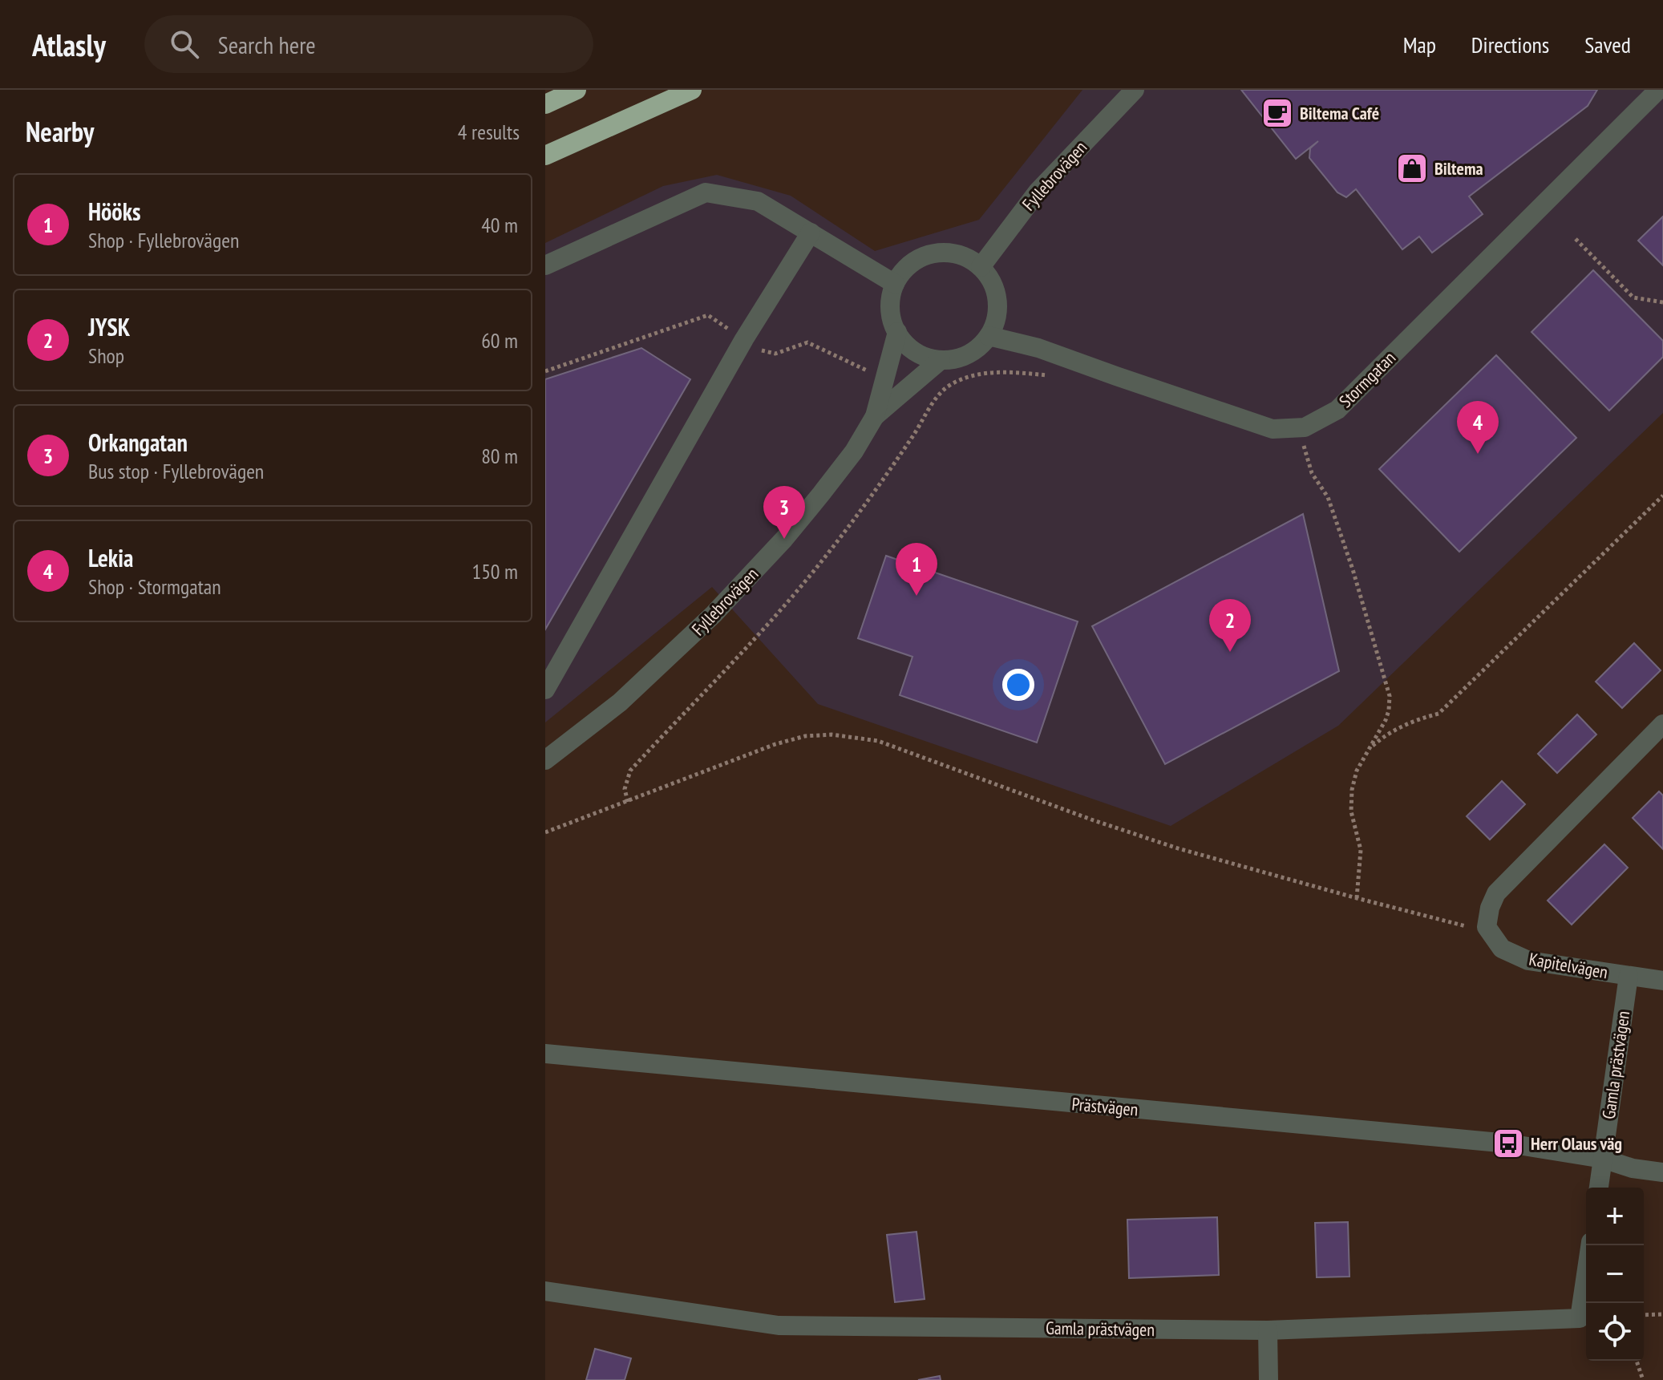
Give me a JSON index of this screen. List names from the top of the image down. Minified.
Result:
{"streets":{"street":["Fyllebrovägen","Stormgatan","Kapitelvägen","Gamla prästvägen","Prästvägen"]},"crossings":[["Fyllebrovägen","Stormgatan"],["Kapitelvägen","Gamla prästvägen"],["Gamla prästvägen","Prästvägen"]],"places":{"cafe":["Biltema Café"],"shop":["Biltema"],"bus stop":["Herr Olaus väg"]},"page":{"header":"Atlasly","search":"Search here","nav":["Map","Directions","Saved"],"heading":["Nearby","4 results"],"list":[{"mark":"1","name":"Hööks","note":"Shop · Fyllebrovägen","value":"40 m"},{"mark":"2","name":"JYSK","note":"Shop","value":"60 m"},{"mark":"3","name":"Orkangatan","note":"Bus stop · Fyllebrovägen","value":"80 m"},{"mark":"4","name":"Lekia","note":"Shop · Stormgatan","value":"150 m"}],"pins":["4","3","1","2"],"map_buttons":["+","−"]}}
